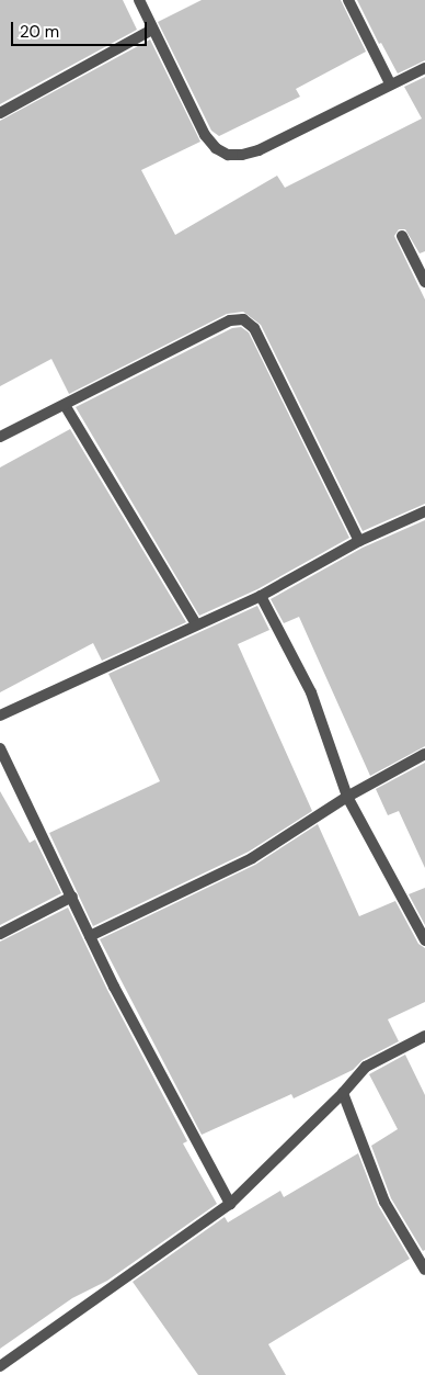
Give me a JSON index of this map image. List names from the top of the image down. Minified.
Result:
{"scale_bar":"20 m"}
